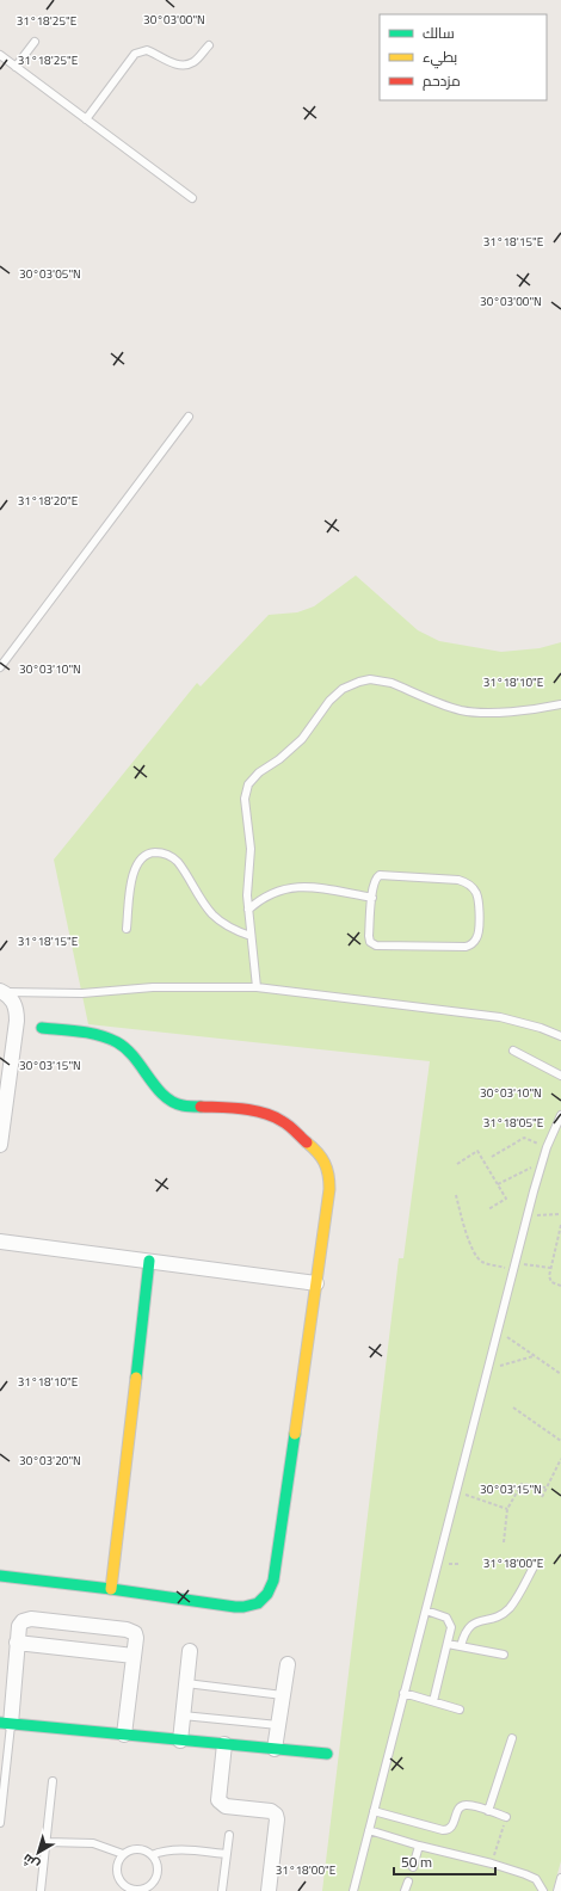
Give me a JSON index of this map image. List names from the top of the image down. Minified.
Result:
{"legend":["سالك","بطيء","مزدحم"],"scale_bar":"50 m","north":"bottom left","coordinates":["30°03'00\"N","31°18'25\"E","31°18'15\"E","30°03'05\"N","31°18'20\"E","30°03'10\"N","31°18'10\"E","30°03'15\"N","31°18'05\"E","30°03'20\"N","31°18'00\"E"]}
